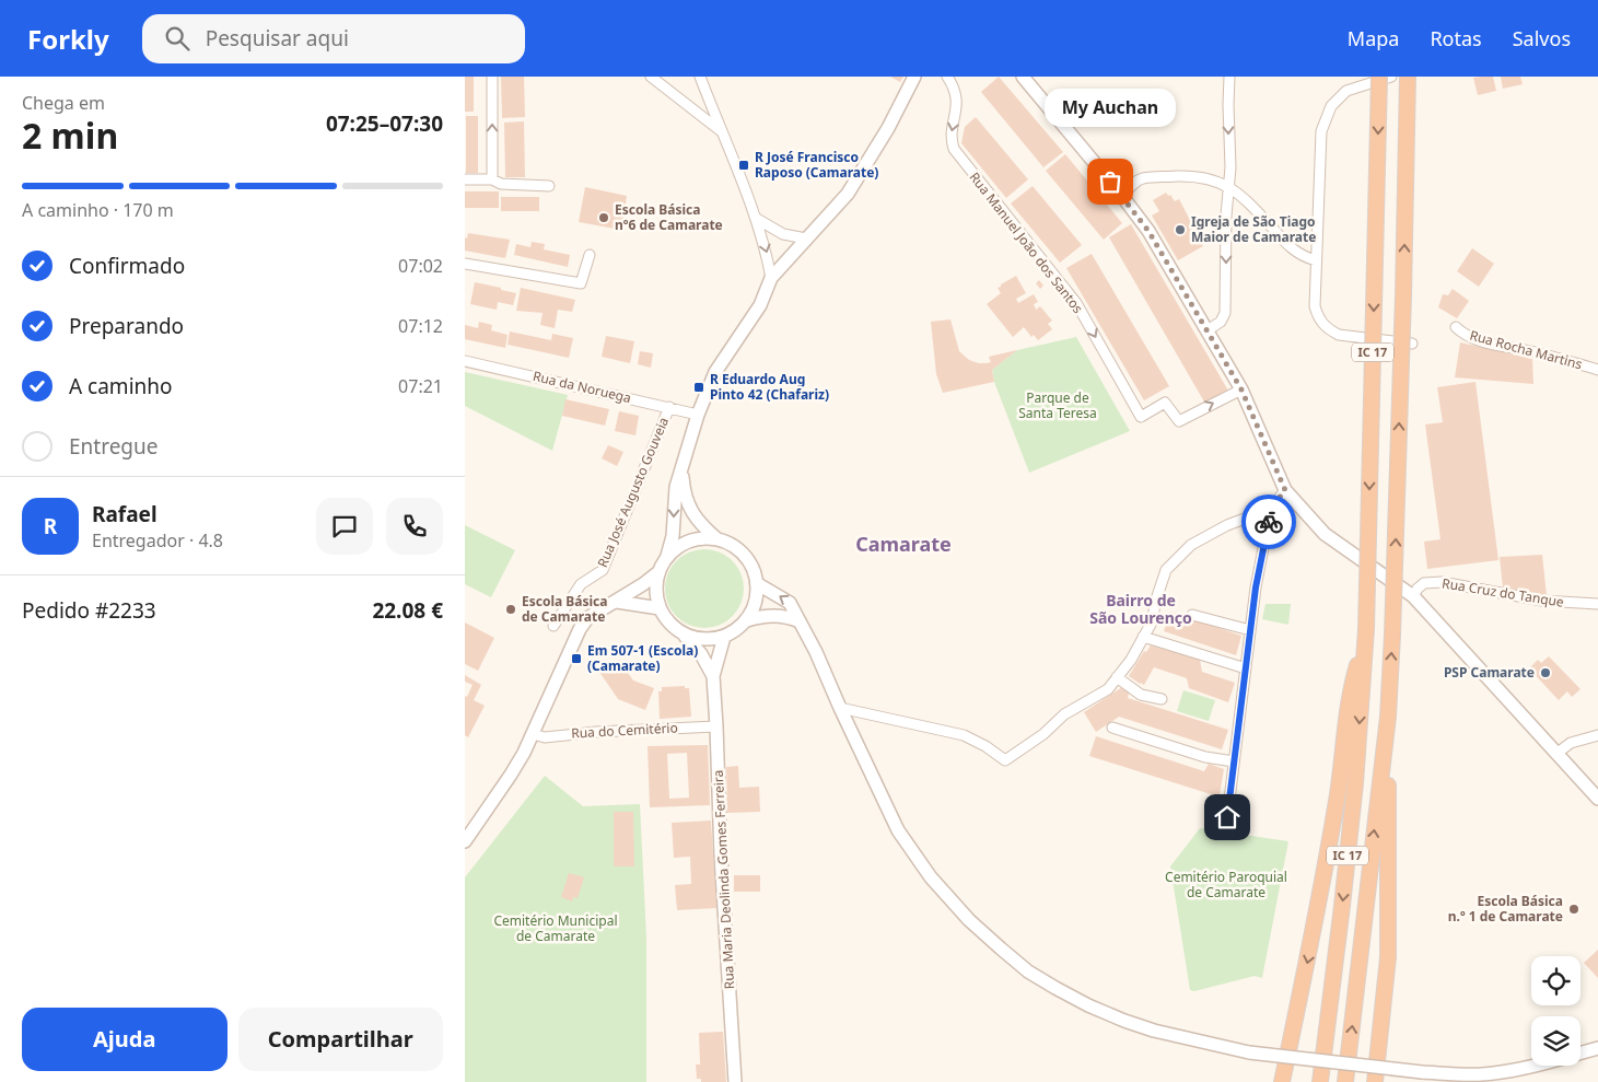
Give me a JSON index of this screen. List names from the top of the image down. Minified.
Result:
{"streets":{"highway":["IC 17"],"street":["Rua Manuel João dos Santos","Rua Rocha Martins","Rua da Noruega","Rua José Augusto Gouveia","Rua Cruz do Tanque","Rua do Cemitério","Rua Maria Deolinda Gomes Ferreira"]},"crossings":[["Rua da Noruega","Rua José Augusto Gouveia"],["Rua do Cemitério","Rua Maria Deolinda Gomes Ferreira"]],"districts":["Camarate","Bairro de São Lourenço"],"parks":["Parque de Santa Teresa","Cemitério Paroquial de Camarate","Cemitério Municipal de Camarate"],"places":{"transit":["R José Francisco Raposo (Camarate)","R Eduardo Aug Pinto 42 (Chafariz)","Em 507-1 (Escola) (Camarate)"],"other":["My Auchan","Escola Básica nº6 de Camarate","Igreja de São Tiago Maior de Camarate","Escola Básica de Camarate","PSP Camarate","Escola Básica n.º 1 de Camarate"]},"page":{"header":"Forkly","search":"Pesquisar aqui","nav":["Mapa","Rotas","Salvos"],"heading":["2 min","Chega em","07:25–07:30"],"panel":["Rafael","Entregador · 4.8","Pedido #2233","22.08 €"],"bubble":"My Auchan","bar":"A caminho · 170 m","list":[["Confirmado","07:02"],["Preparando","07:12"],["A caminho","07:21"],"Entregue"],"round":"R","buttons":["Ajuda","Compartilhar"]}}
